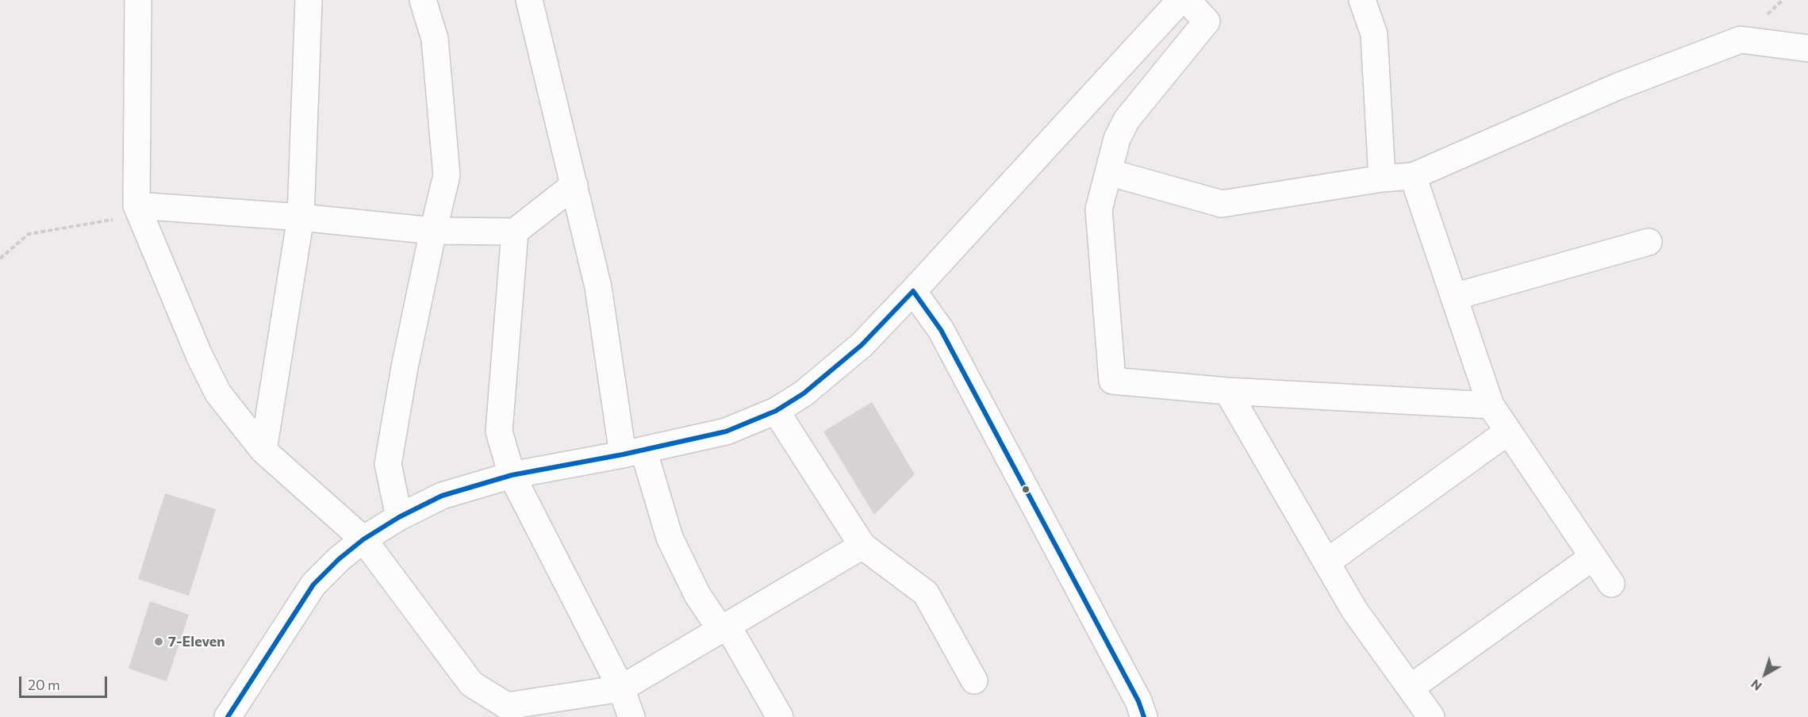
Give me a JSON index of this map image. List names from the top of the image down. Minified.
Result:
{"places":["7-Eleven"],"scale_bar":"20 m","north":"bottom left"}
